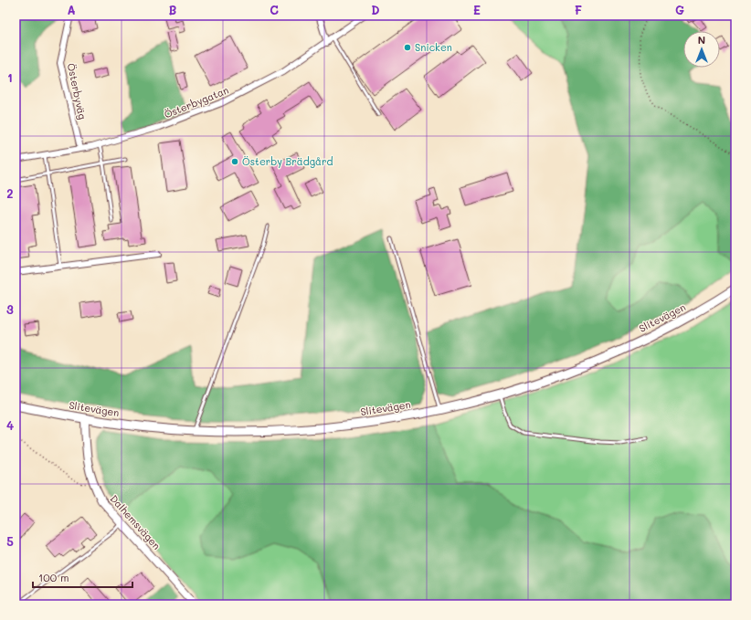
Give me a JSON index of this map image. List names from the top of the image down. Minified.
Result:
{"streets":{"main road":["Slitevägen"],"street":["Österbyväg","Österbygatan","Dalhemsvägen"]},"crossings":[["Österbyväg","Österbygatan"],["Slitevägen","Dalhemsvägen"]],"places":["Snicken","Österby Brädgård"],"scale_bar":"100 m","north":"top","grid":{"columns":["A","B","C","D","E","F","G"],"rows":["1","2","3","4","5"]}}
